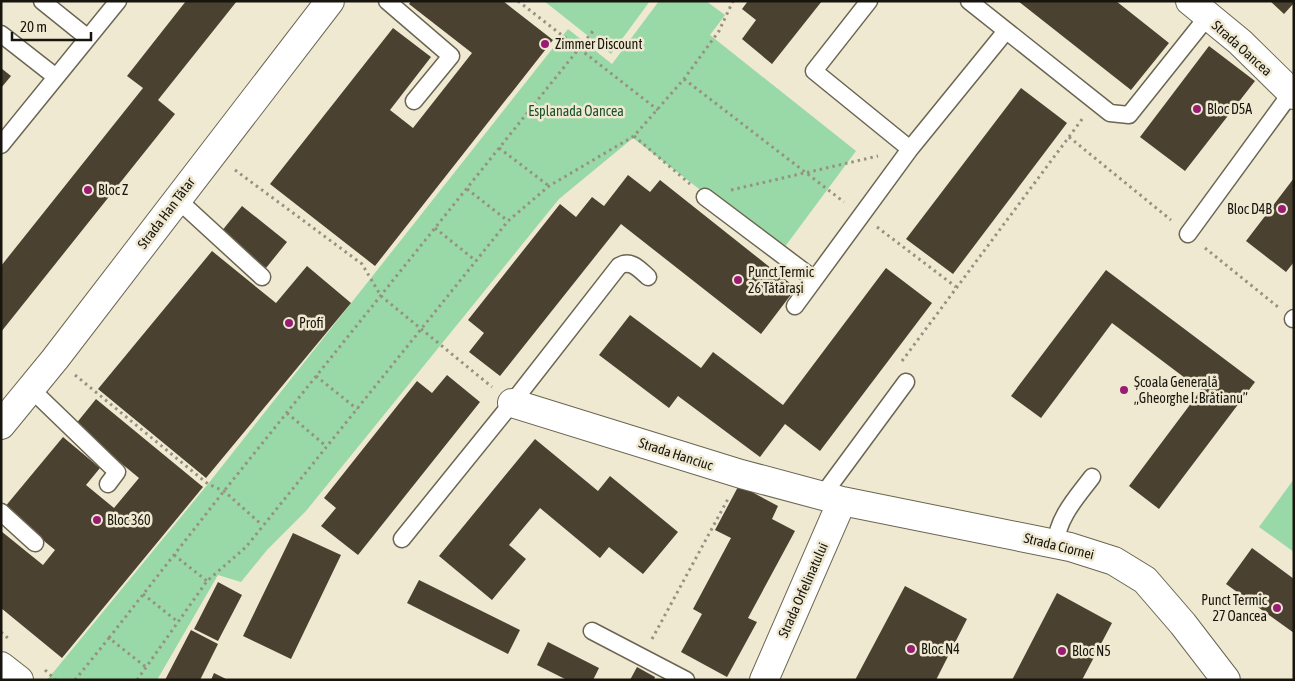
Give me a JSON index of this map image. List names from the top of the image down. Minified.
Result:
{"streets":{"street":["Strada Oancea","Strada Han Tătar","Strada Hanciuc","Strada Ciornei","Strada Orfelinatului"]},"crossings":[["Strada Hanciuc","Strada Ciornei"],["Strada Hanciuc","Strada Orfelinatului"],["Strada Ciornei","Strada Orfelinatului"]],"parks":["Esplanada Oancea"],"places":["Zimmer Discount","Bloc D5A","Bloc Z","Bloc D4B","Punct Termic 26 Tătărași","Profi","Școala Generală „Gheorghe I. Brătianu”","Bloc 360","Punct Termic 27 Oancea","Bloc N4","Bloc N5"],"scale_bar":"20 m"}
